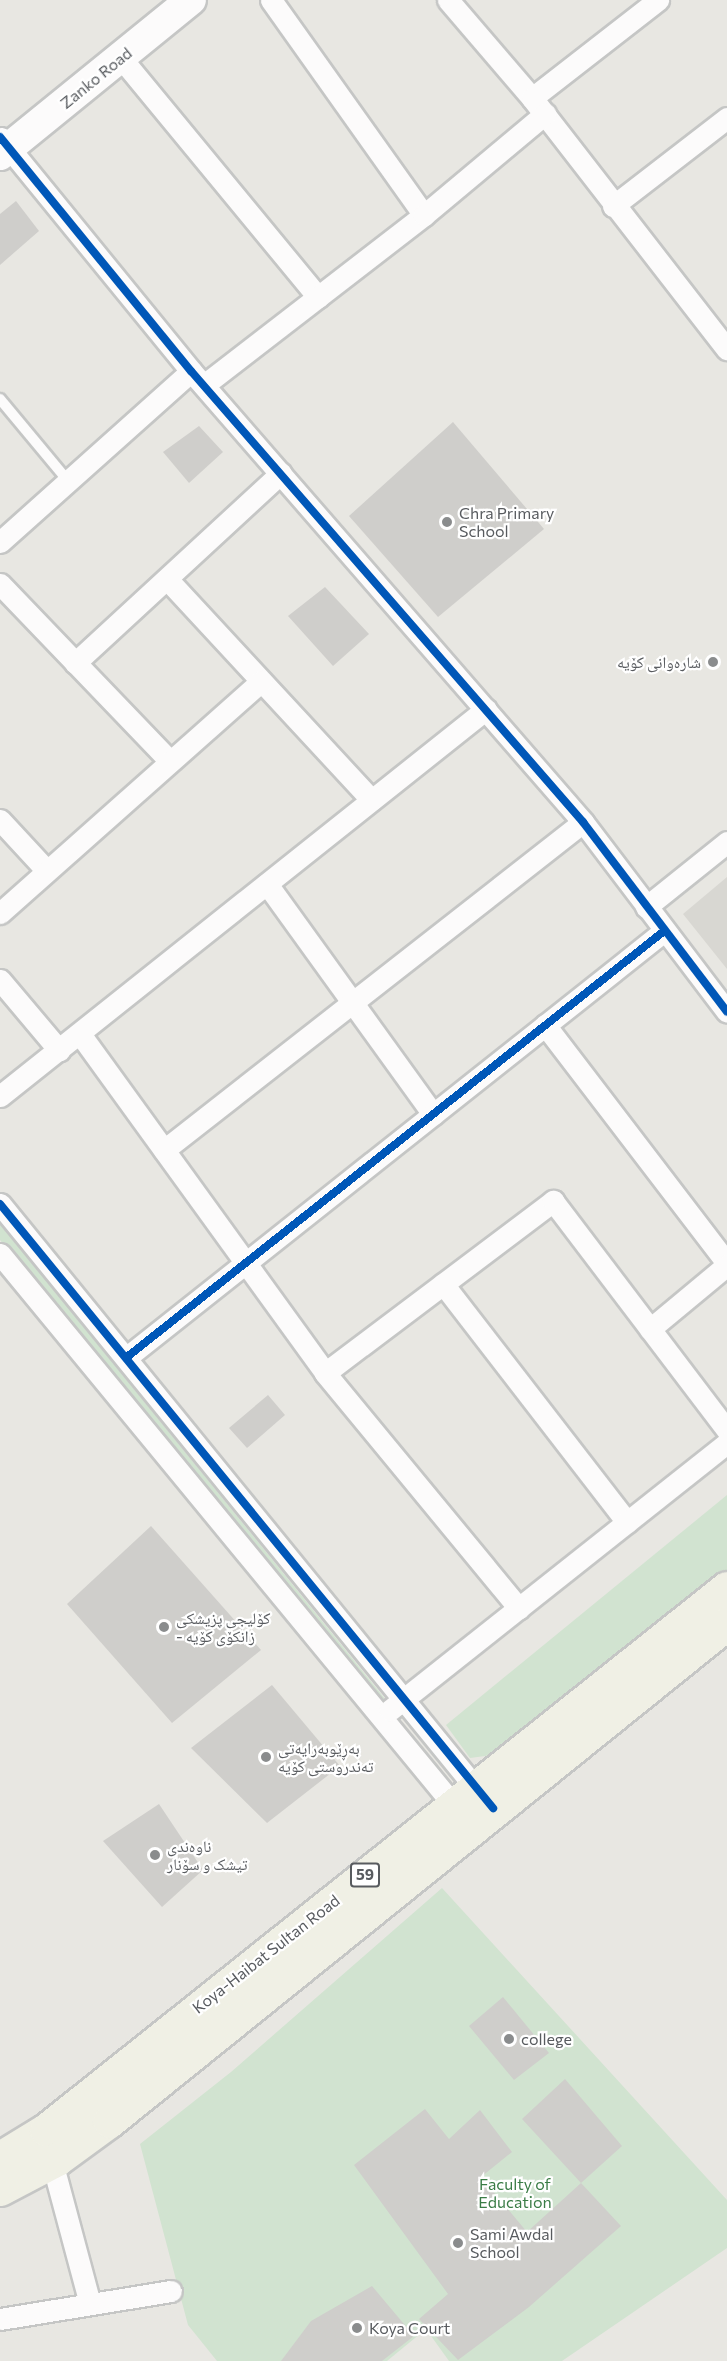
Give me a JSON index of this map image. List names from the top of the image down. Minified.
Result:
{"streets":{"main road":["59","Koya-Haibat Sultan Road"],"street":["Zanko Road"]},"parks":["Faculty of Education"],"places":["Chra Primary School","شارەوانی کۆیە","کۆلیجی پزیشکی - زانکۆی کۆیە","بەڕێوبەرایەتی تەندروستی کۆیە","ناوەندی تیشک و سۆنار","college","Sami Awdal School","Koya Court"]}
